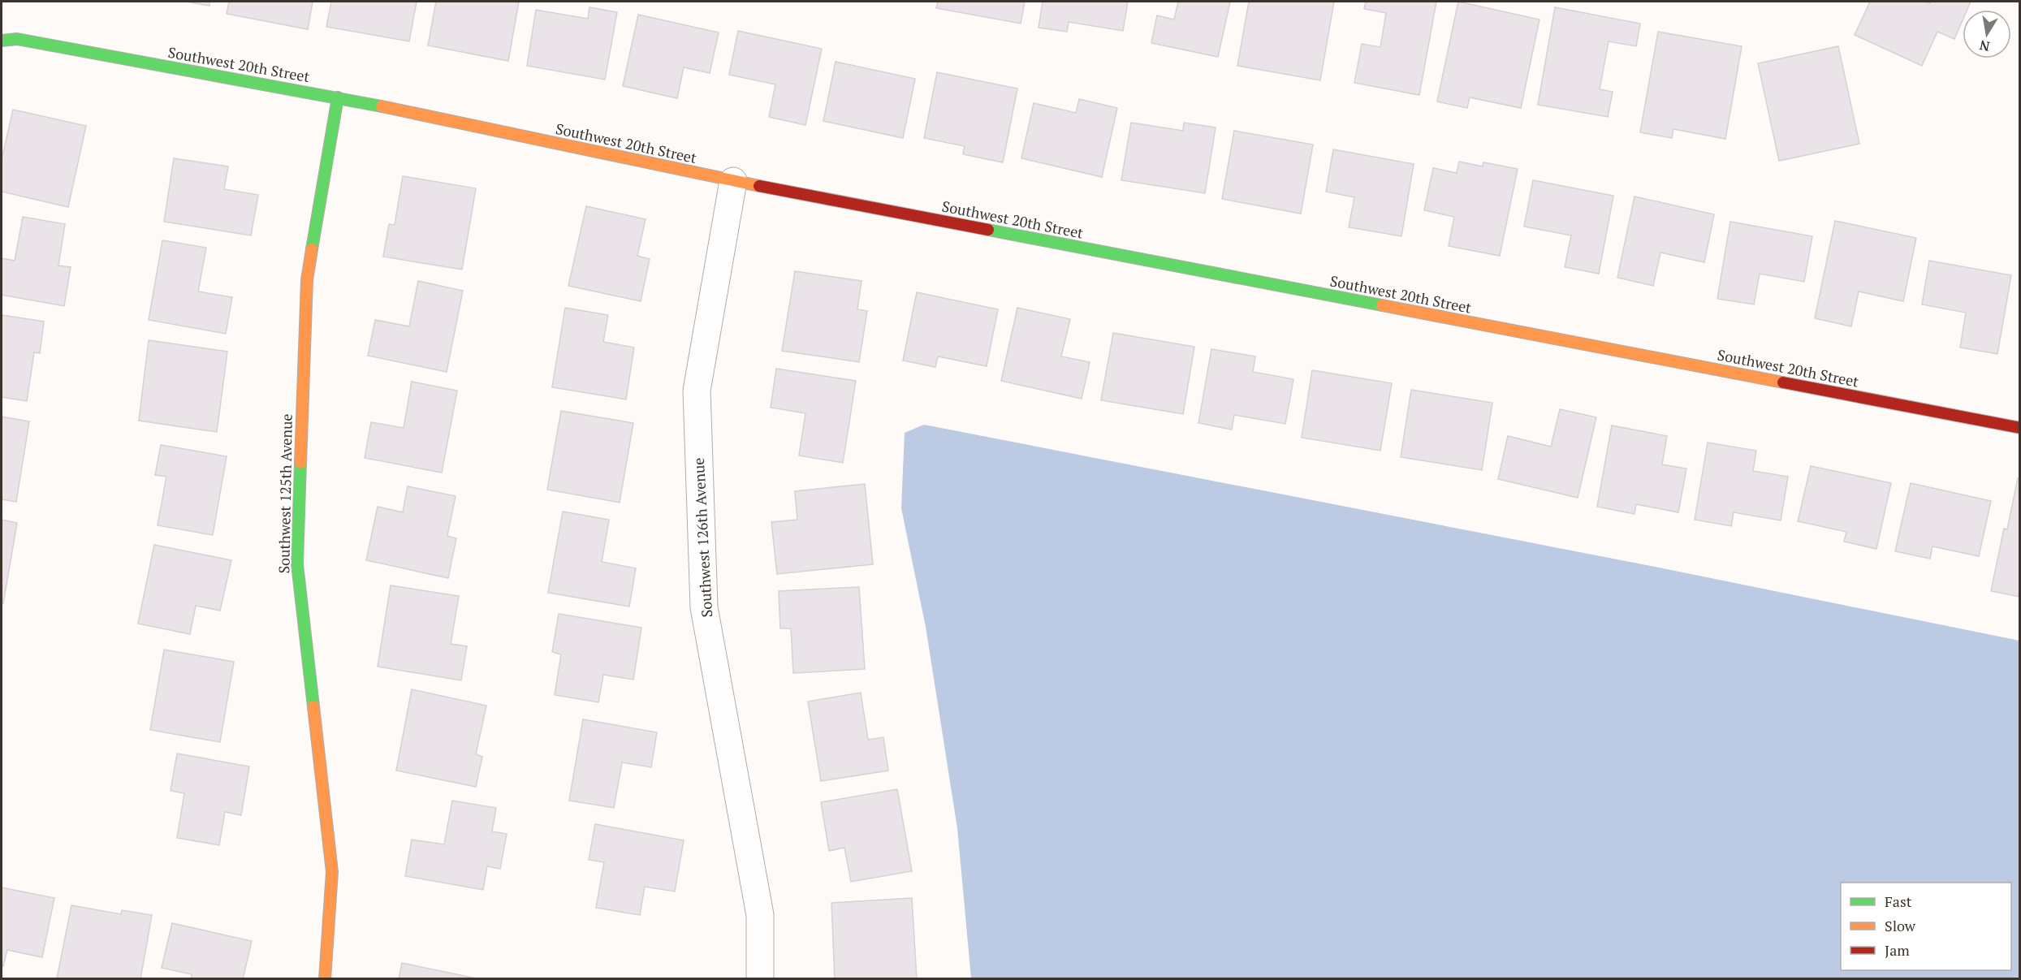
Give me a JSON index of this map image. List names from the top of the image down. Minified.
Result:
{"streets":{"street":["Southwest 20th Street","Southwest 125th Avenue","Southwest 126th Avenue"]},"crossings":[["Southwest 20th Street","Southwest 125th Avenue"],["Southwest 20th Street","Southwest 126th Avenue"]],"legend":["Fast","Slow","Jam"],"north":"bottom"}
